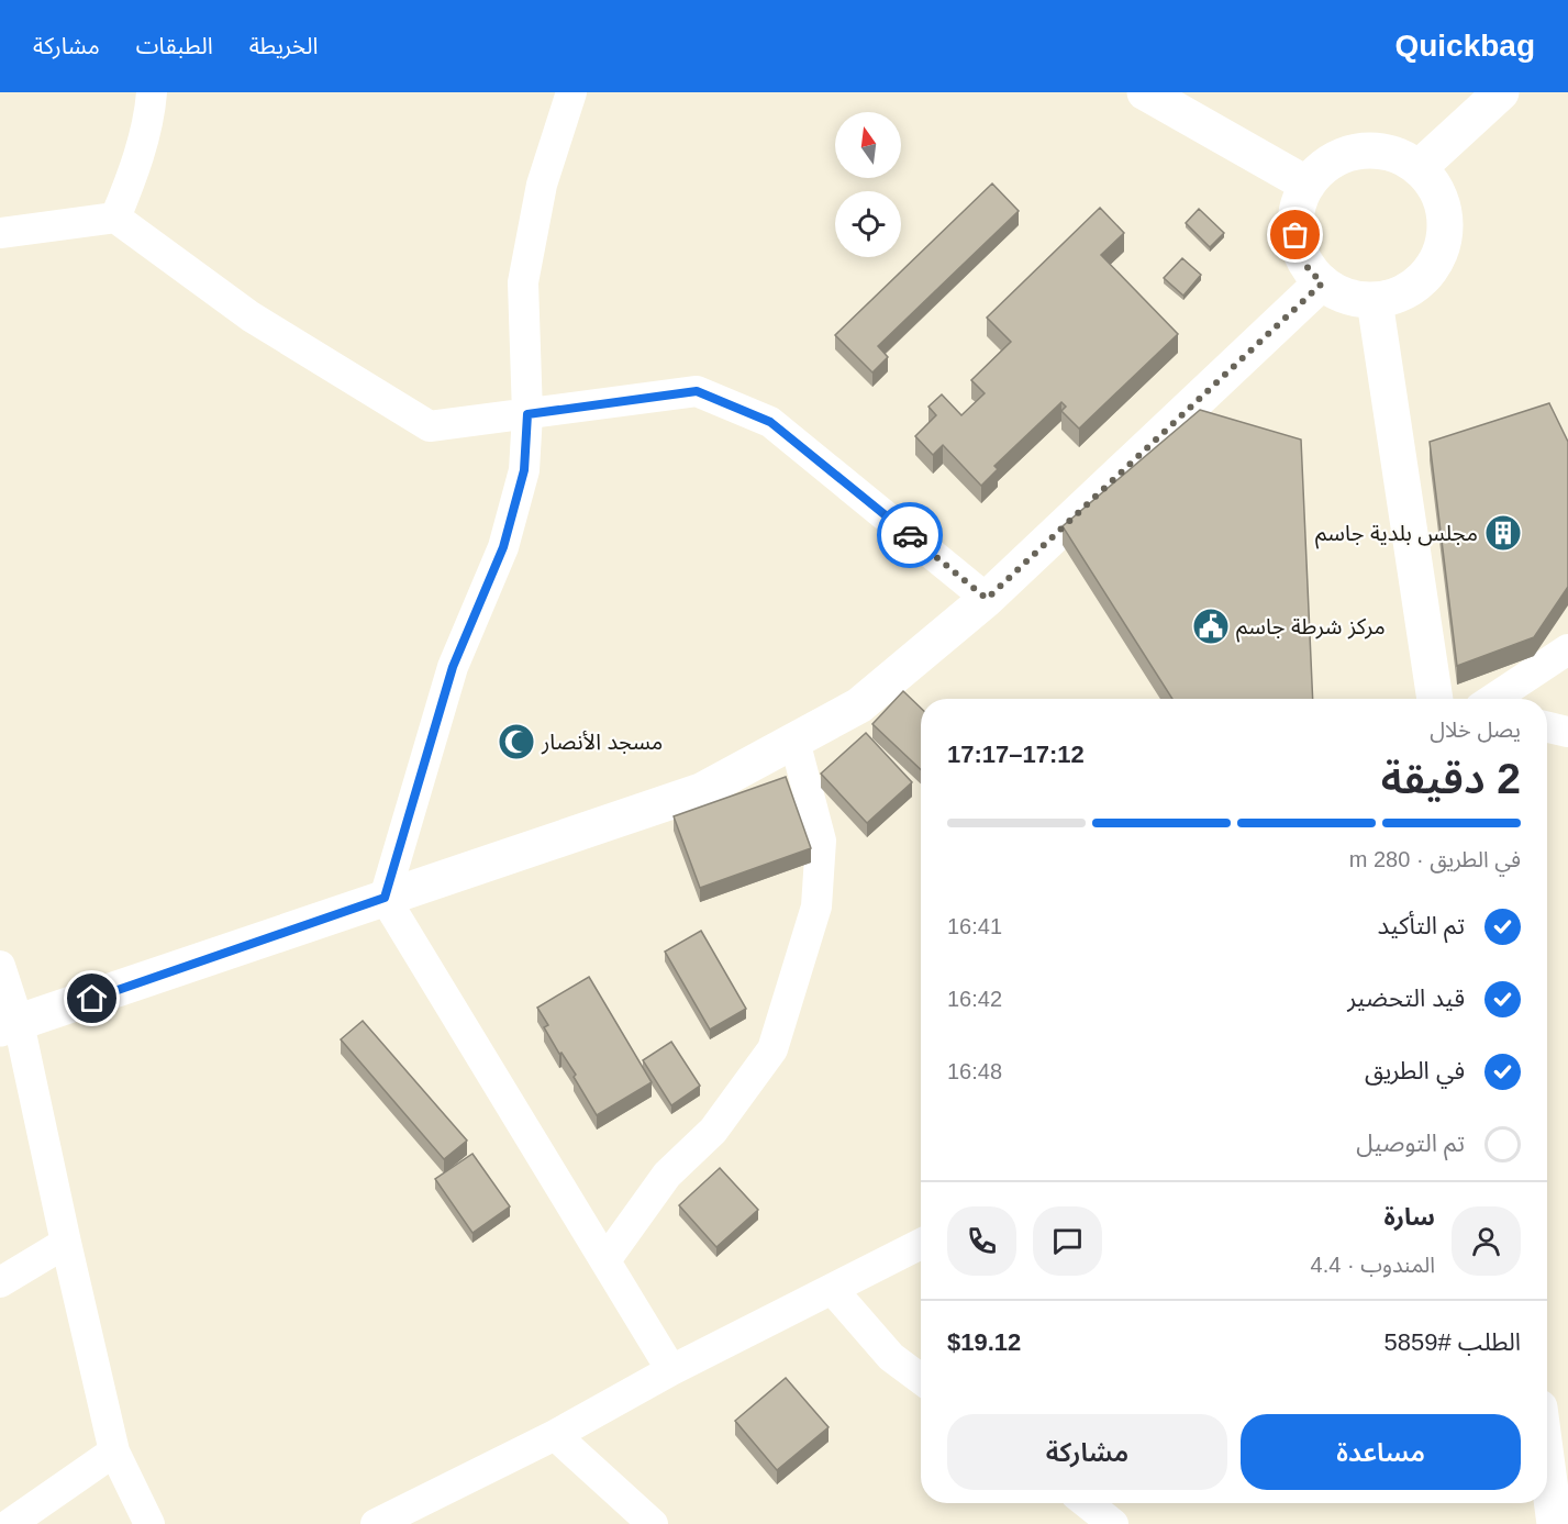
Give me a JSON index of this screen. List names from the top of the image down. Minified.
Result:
{"places":{"building":["مجلس بلدية جاسم"],"public building":["مركز شرطة جاسم"],"mosque":["مسجد الأنصار"]},"north":"top","page":{"header":"Quickbag","nav":["الخريطة","الطبقات","مشاركة"],"heading":["2 دقيقة","يصل خلال","17:12–17:17"],"panel":["سارة","المندوب · 4.4","الطلب #5859","$19.12"],"bar":"في الطريق · 280 m","list":[["تم التأكيد","16:41"],["قيد التحضير","16:42"],["في الطريق","16:48"],"تم التوصيل"],"buttons":["مساعدة","مشاركة"]}}
